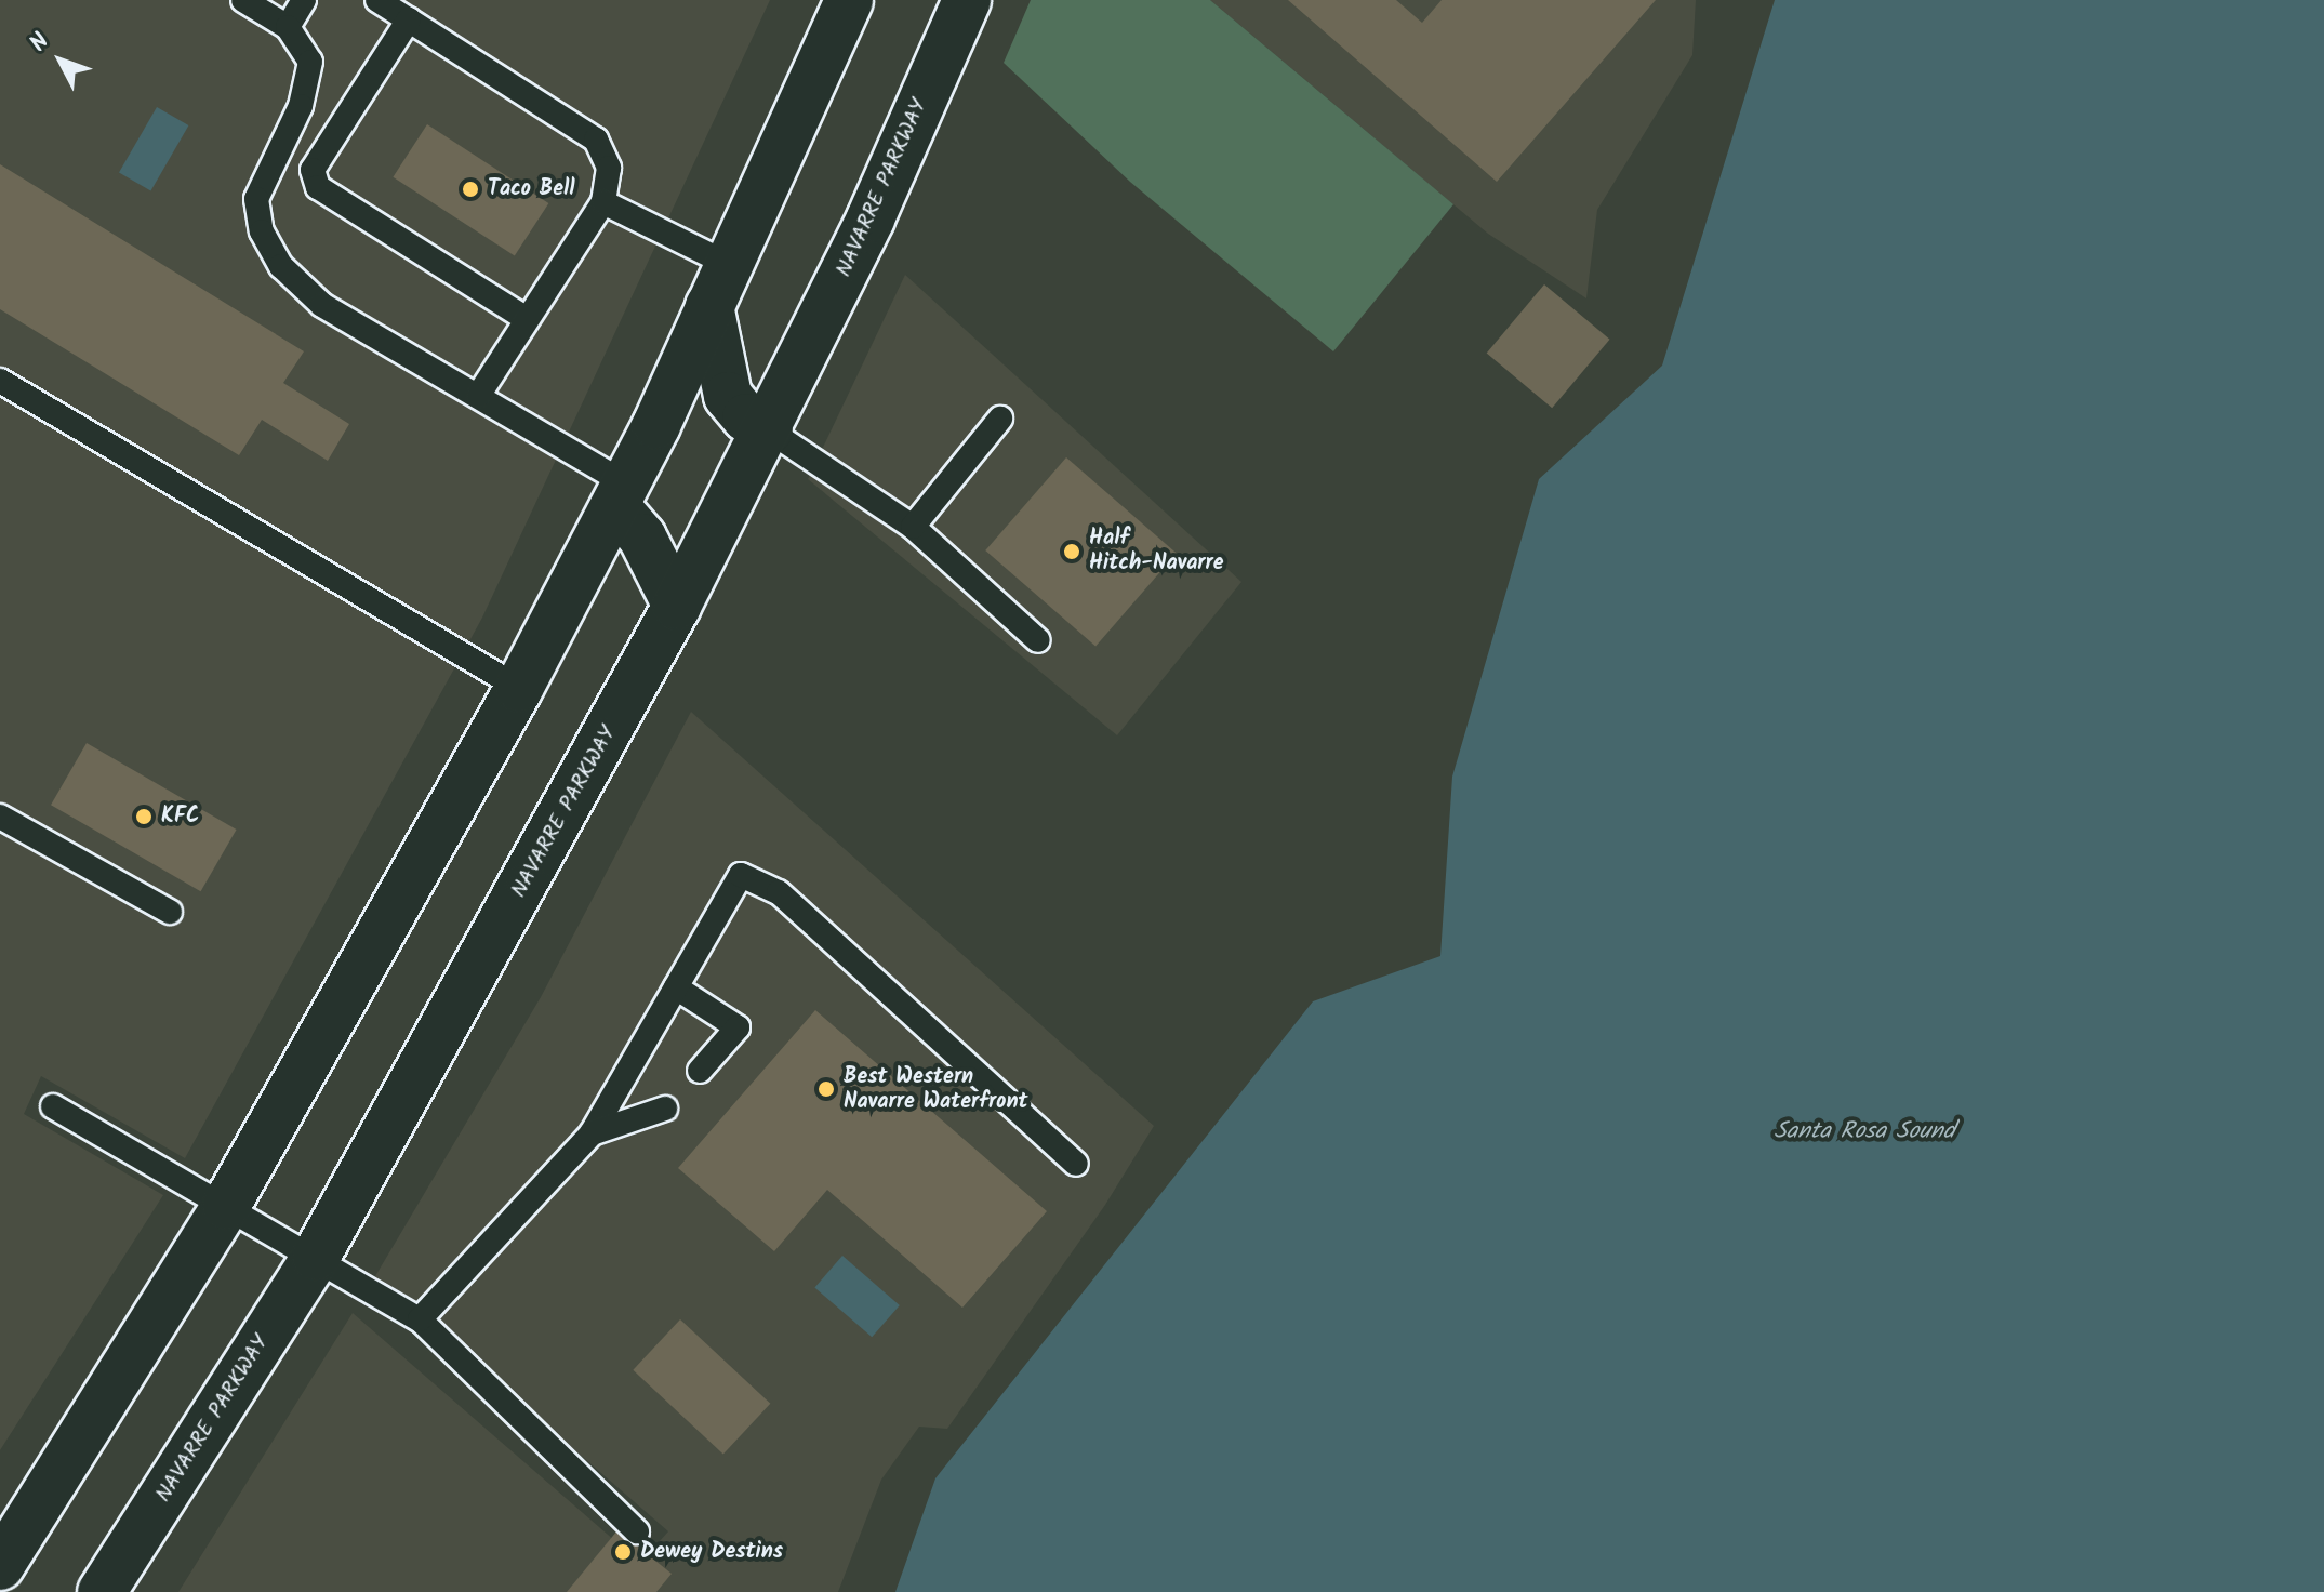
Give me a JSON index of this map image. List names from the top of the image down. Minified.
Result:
{"streets":{"highway":["NAVARRE PARKWAY"]},"water":["Santa Rosa Sound"],"places":["Taco Bell","Half Hitch-Navarre","KFC","Best Western Navarre Waterfront","Dewey Destins"],"north":"top left"}
